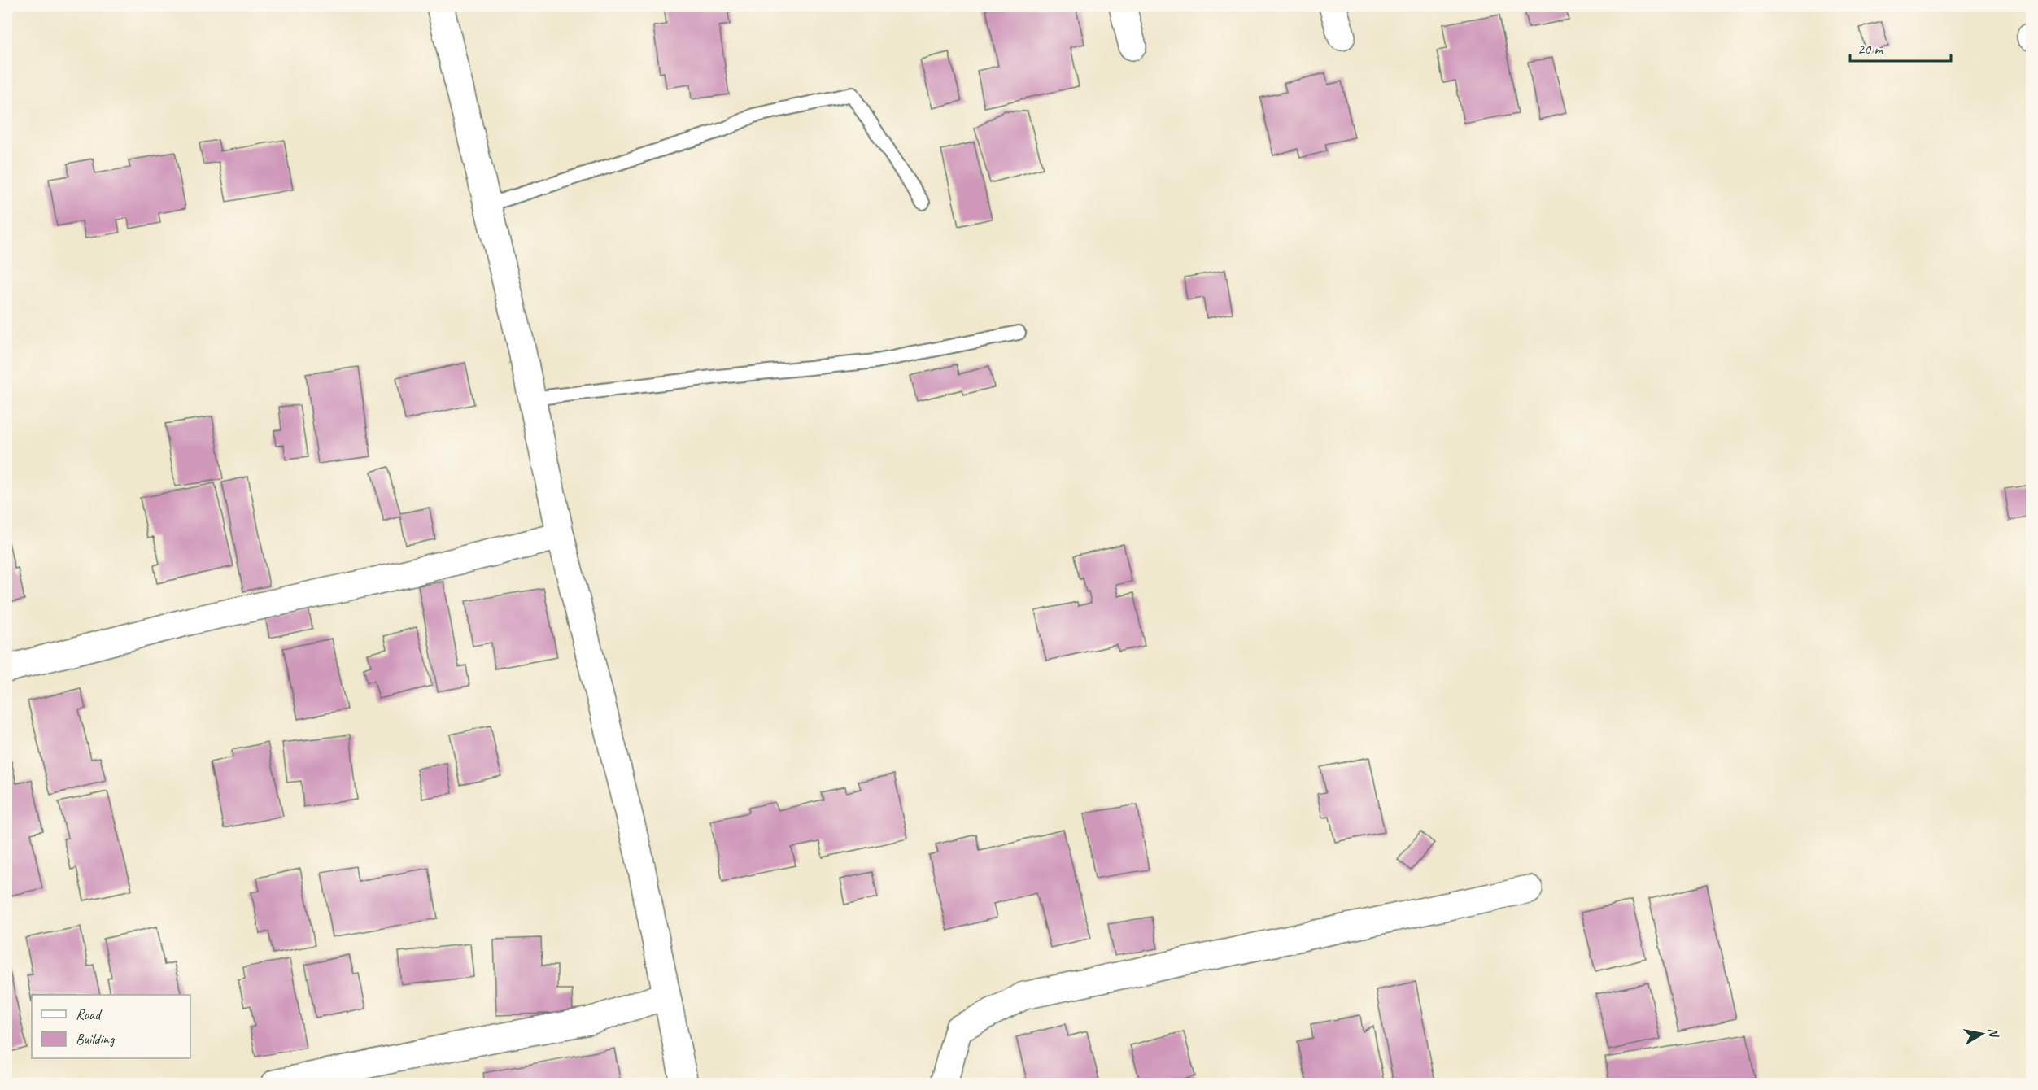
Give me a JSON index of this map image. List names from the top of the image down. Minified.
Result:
{"legend":["Road","Building"],"scale_bar":"20 m","north":"right"}
